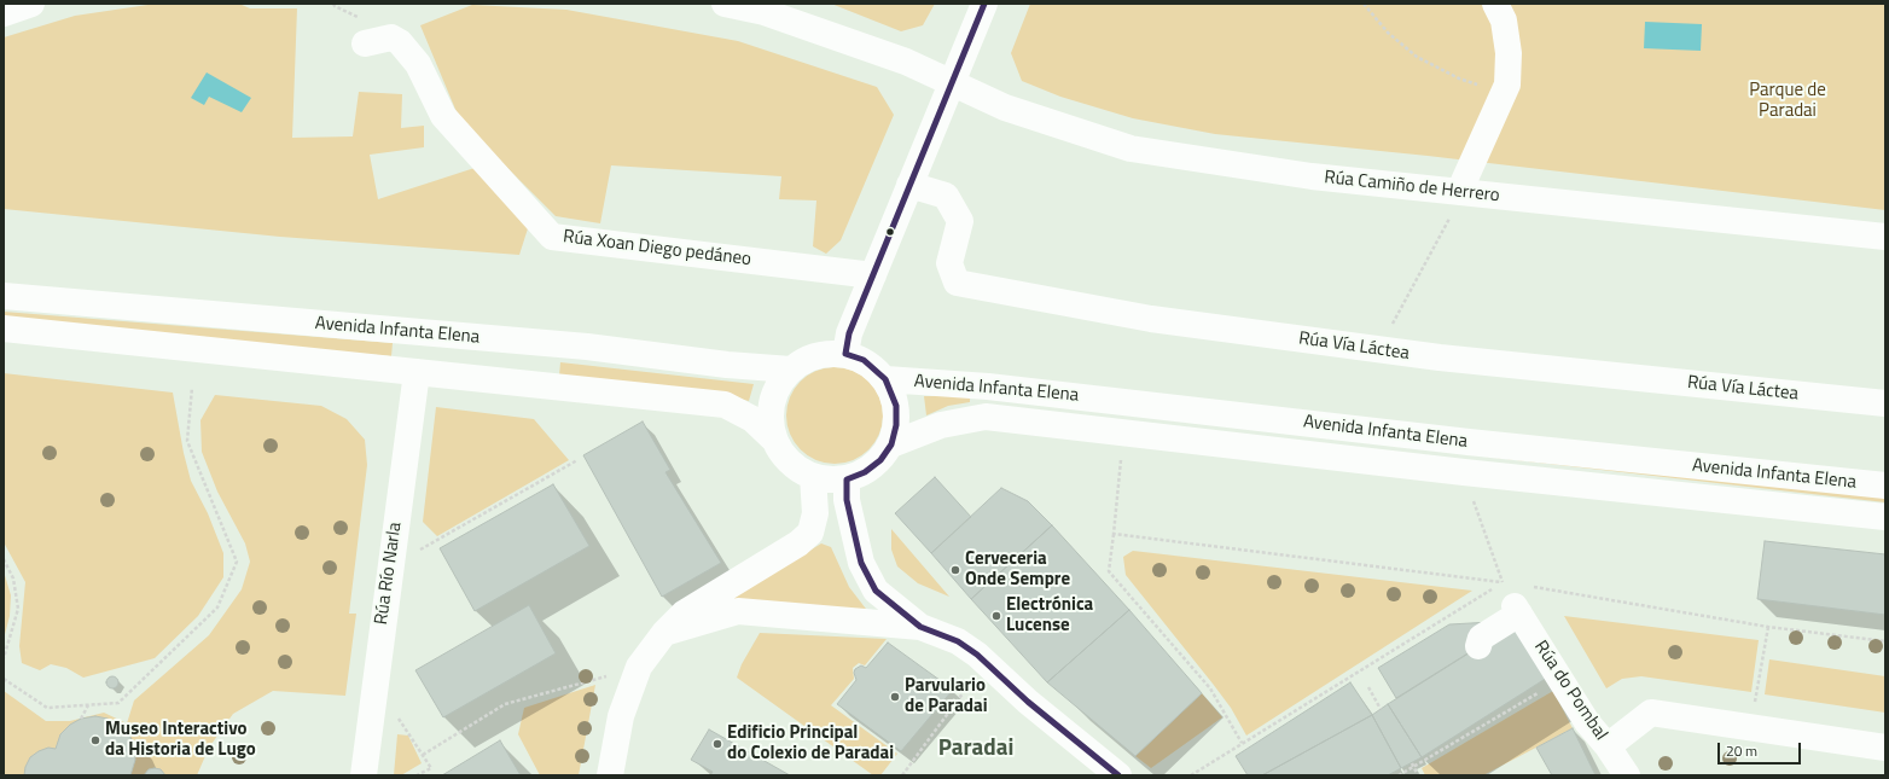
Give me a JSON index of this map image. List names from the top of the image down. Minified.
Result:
{"streets":{"street":["Rúa Camiño de Herrero","Rúa Xoan Diego pedáneo","Avenida Infanta Elena","Rúa Vía Láctea","Rúa Río Narla","Rúa do Pombal"]},"crossings":[["Avenida Infanta Elena","Rúa Río Narla"]],"districts":["Paradai"],"parks":["Parque de Paradai"],"places":["Cerveceria Onde Sempre","Electrónica Lucense","Parvulario de Paradai","Museo Interactivo da Historia de Lugo","Edificio Principal do Colexio de Paradai"],"scale_bar":"20 m"}
